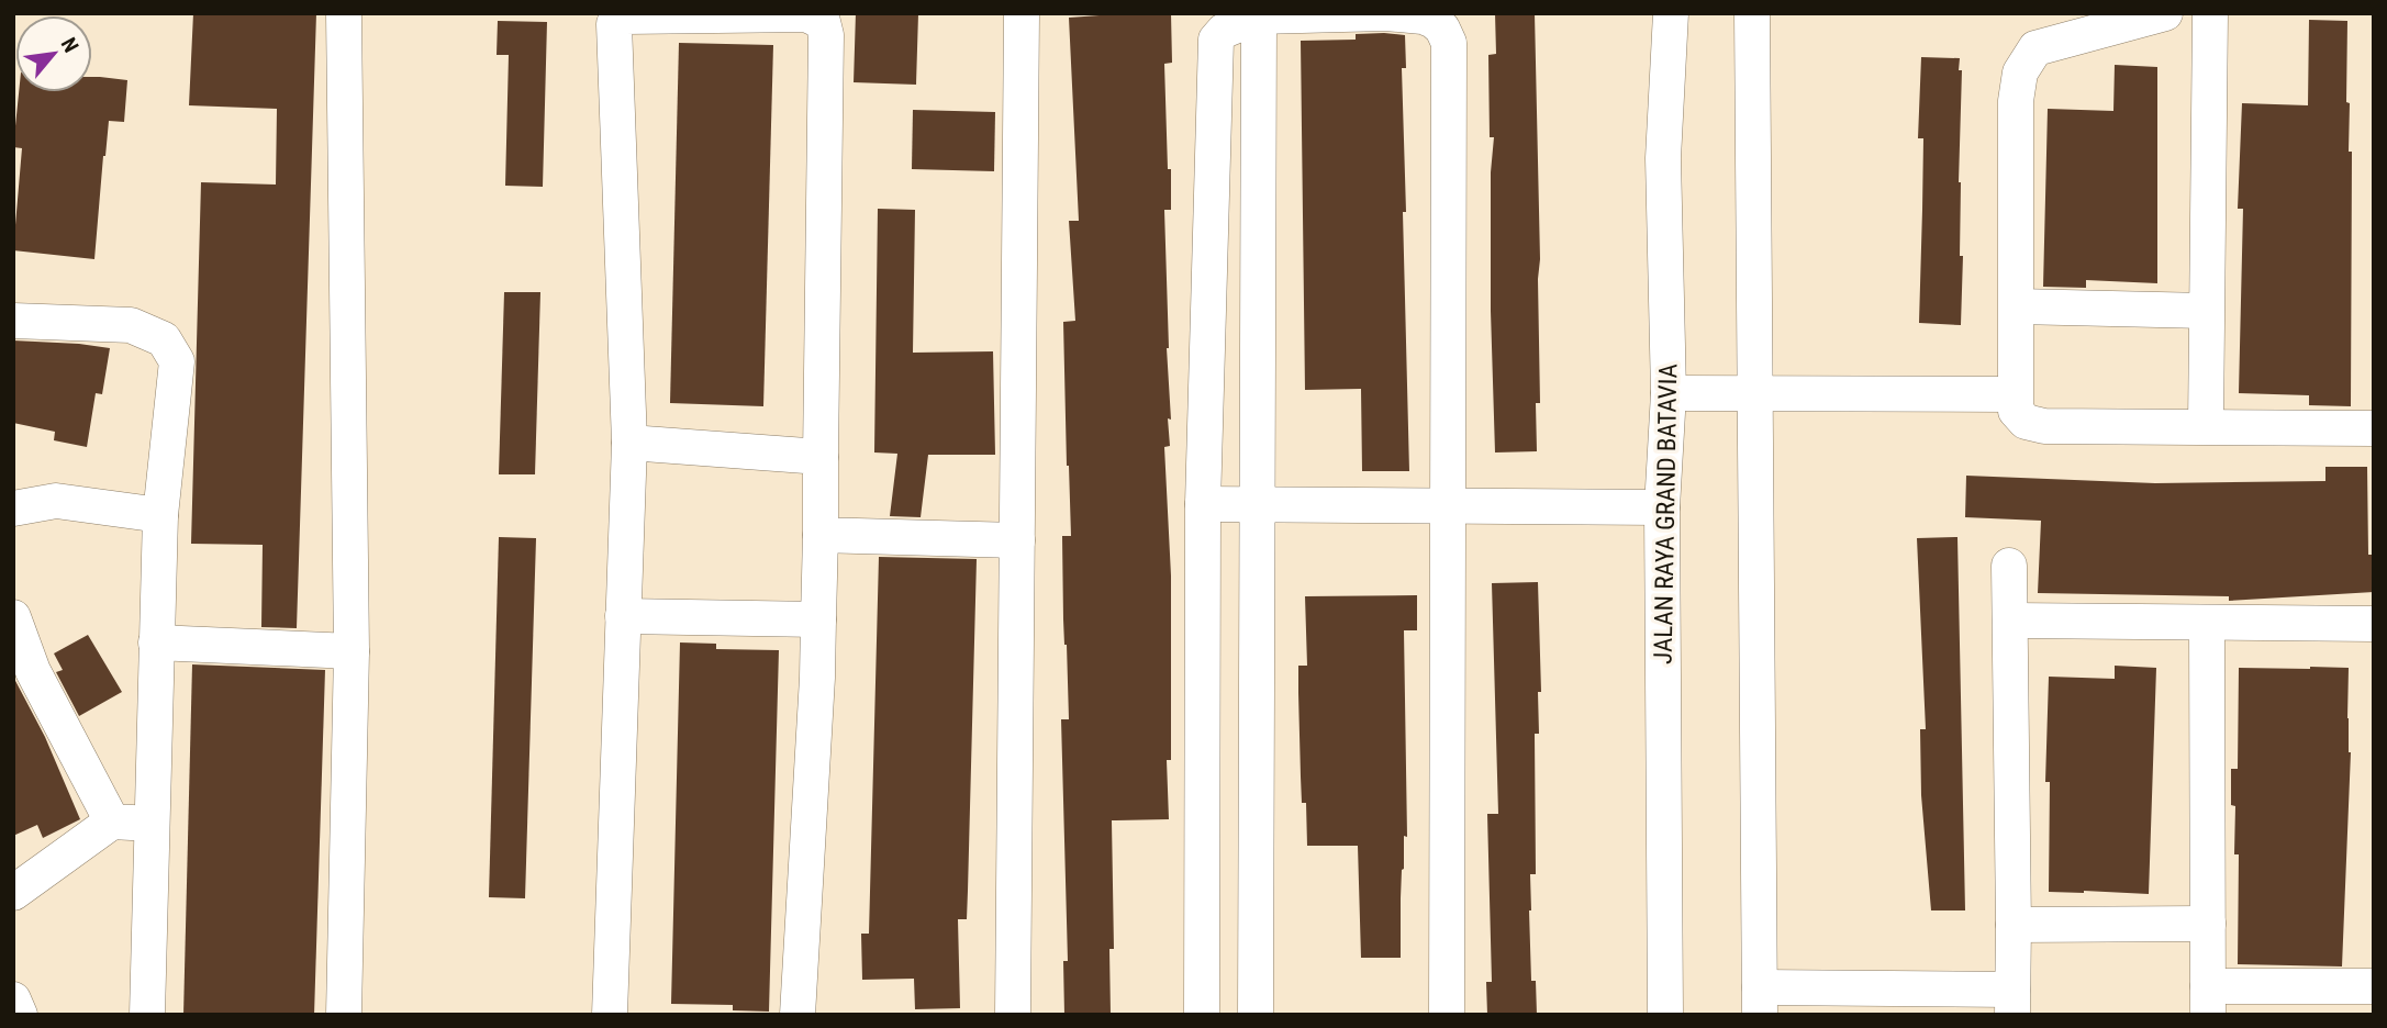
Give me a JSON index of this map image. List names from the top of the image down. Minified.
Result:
{"streets":{"street":["JALAN RAYA GRAND BATAVIA"]},"north":"top right"}
